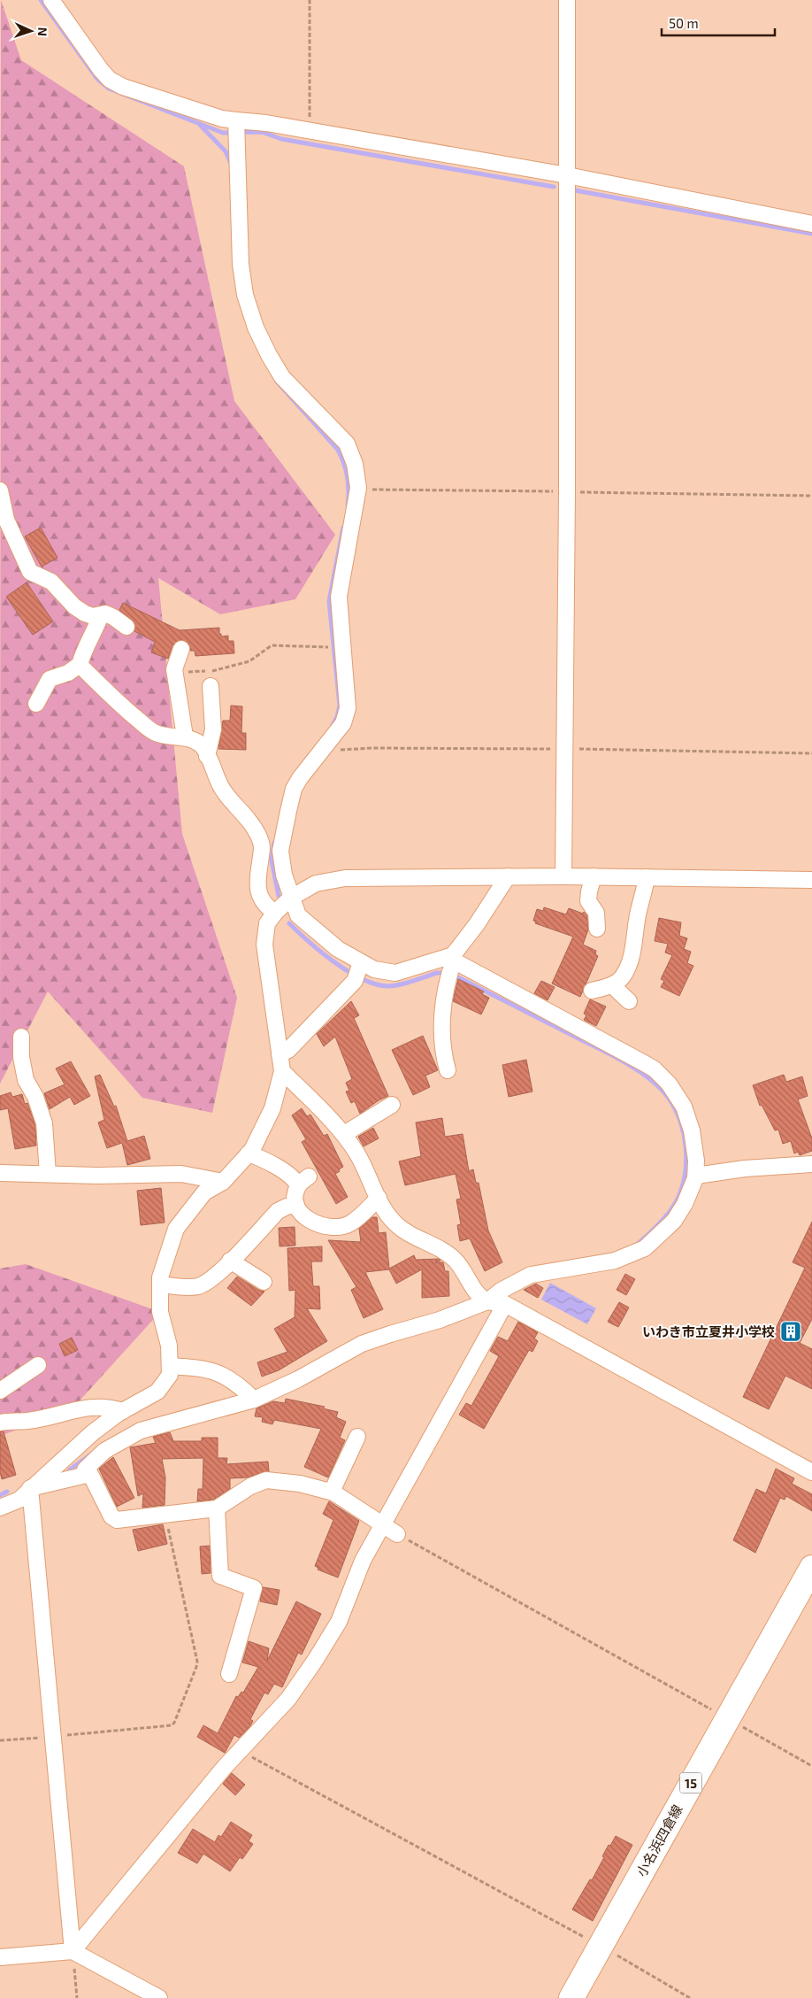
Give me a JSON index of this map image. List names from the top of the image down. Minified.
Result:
{"streets":{"main road":["15","小名浜四倉線"]},"places":{"building":["いわき市立夏井小学校"]},"scale_bar":"50 m","north":"right"}
